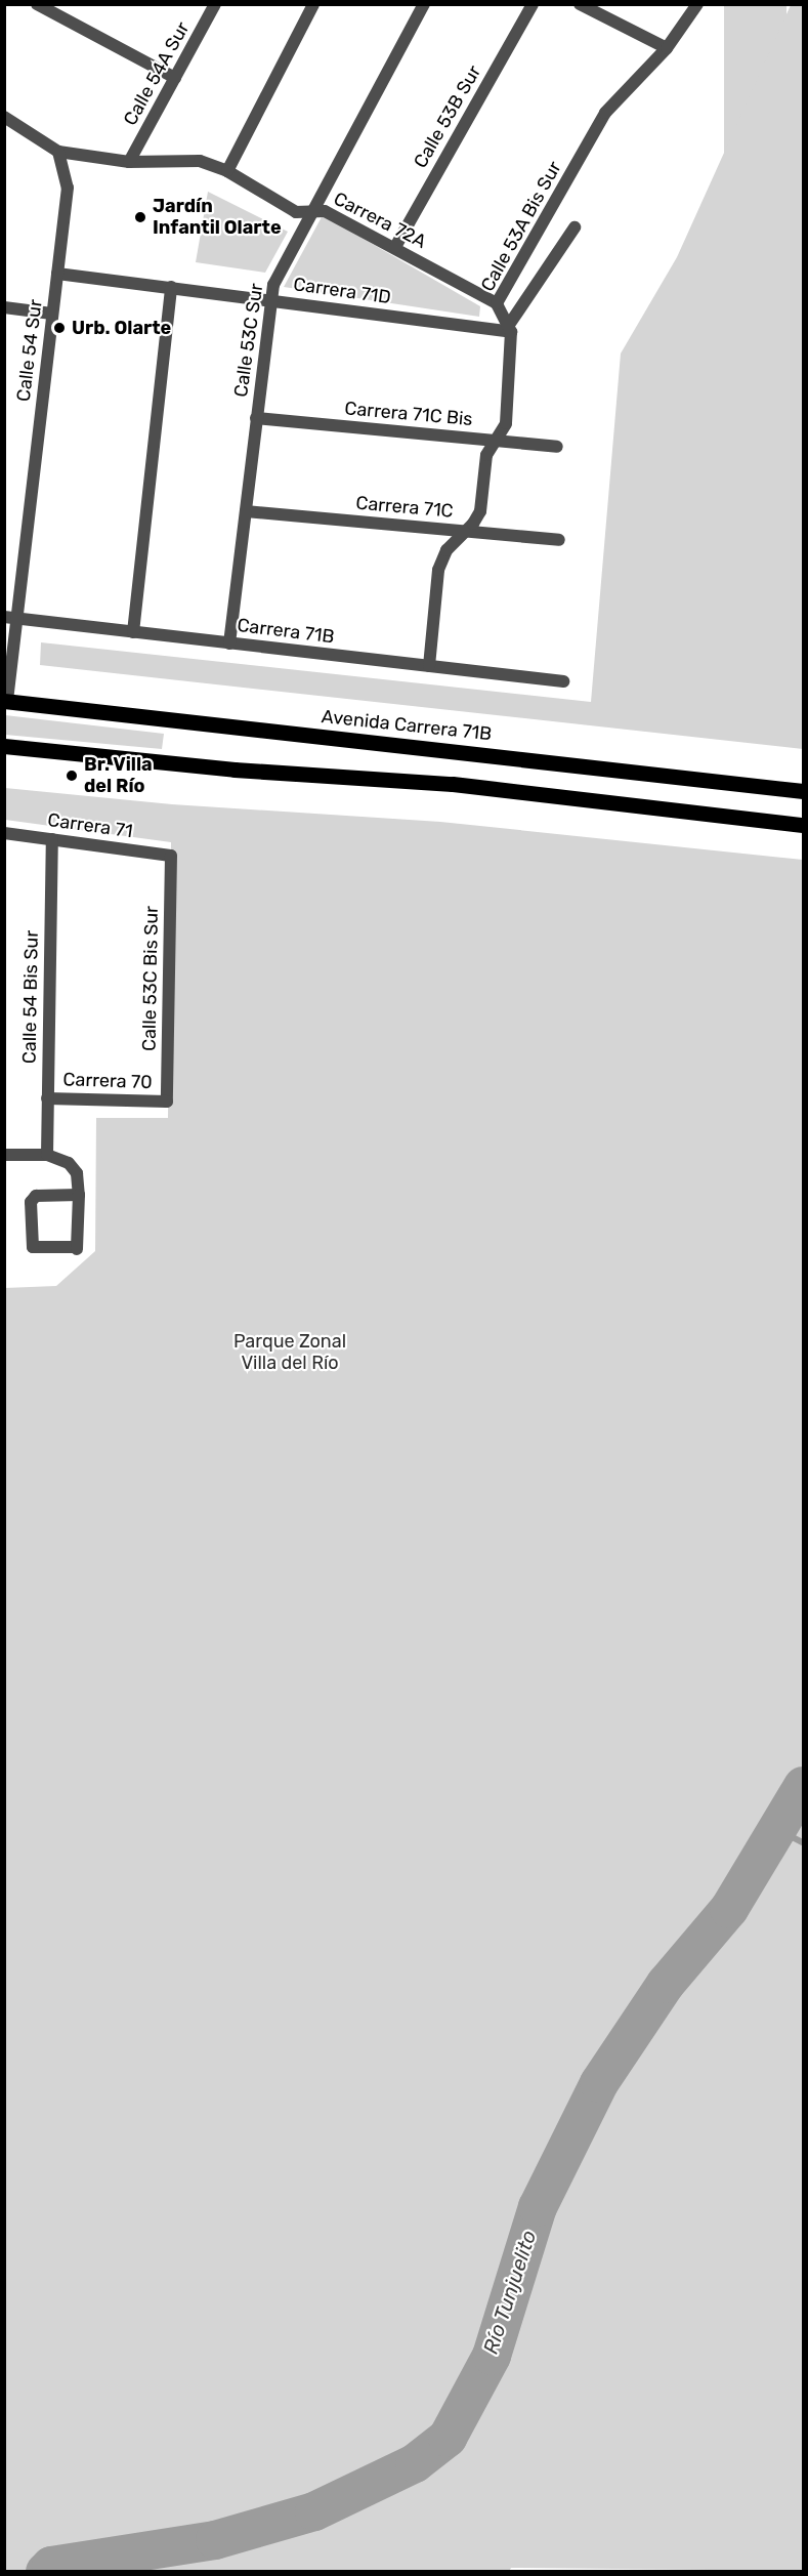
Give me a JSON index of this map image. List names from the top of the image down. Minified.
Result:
{"streets":{"main road":["Avenida Carrera 71B"],"street":["Calle 54A Sur","Calle 53B Sur","Carrera 72A","Calle 53A Bis Sur","Carrera 71D","Calle 53C Sur","Calle 54 Sur","Carrera 71C Bis","Carrera 71C","Carrera 71B","Carrera 71","Calle 53C Bis Sur","Calle 54 Bis Sur","Carrera 70"]},"crossings":[["Calle 54A Sur","Carrera 72A"],["Calle 53B Sur","Carrera 72A"],["Carrera 72A","Calle 53A Bis Sur"],["Carrera 72A","Calle 53C Sur"],["Carrera 72A","Calle 54 Sur"],["Calle 53A Bis Sur","Carrera 71D"],["Carrera 71D","Calle 53C Sur"],["Carrera 71D","Calle 54 Sur"],["Calle 53C Sur","Carrera 71C Bis"],["Calle 53C Sur","Carrera 71C"],["Calle 53C Sur","Carrera 71B"],["Calle 54 Sur","Carrera 71B"],["Calle 54 Sur","Avenida Carrera 71B"],["Carrera 71","Calle 53C Bis Sur"],["Carrera 71","Calle 54 Bis Sur"],["Calle 53C Bis Sur","Carrera 70"],["Calle 54 Bis Sur","Carrera 70"]],"water":["Río Tunjuelito"],"parks":["Parque Zonal Villa del Río"],"places":["Jardín Infantil Olarte","Urb. Olarte","Br. Villa del Río"]}
